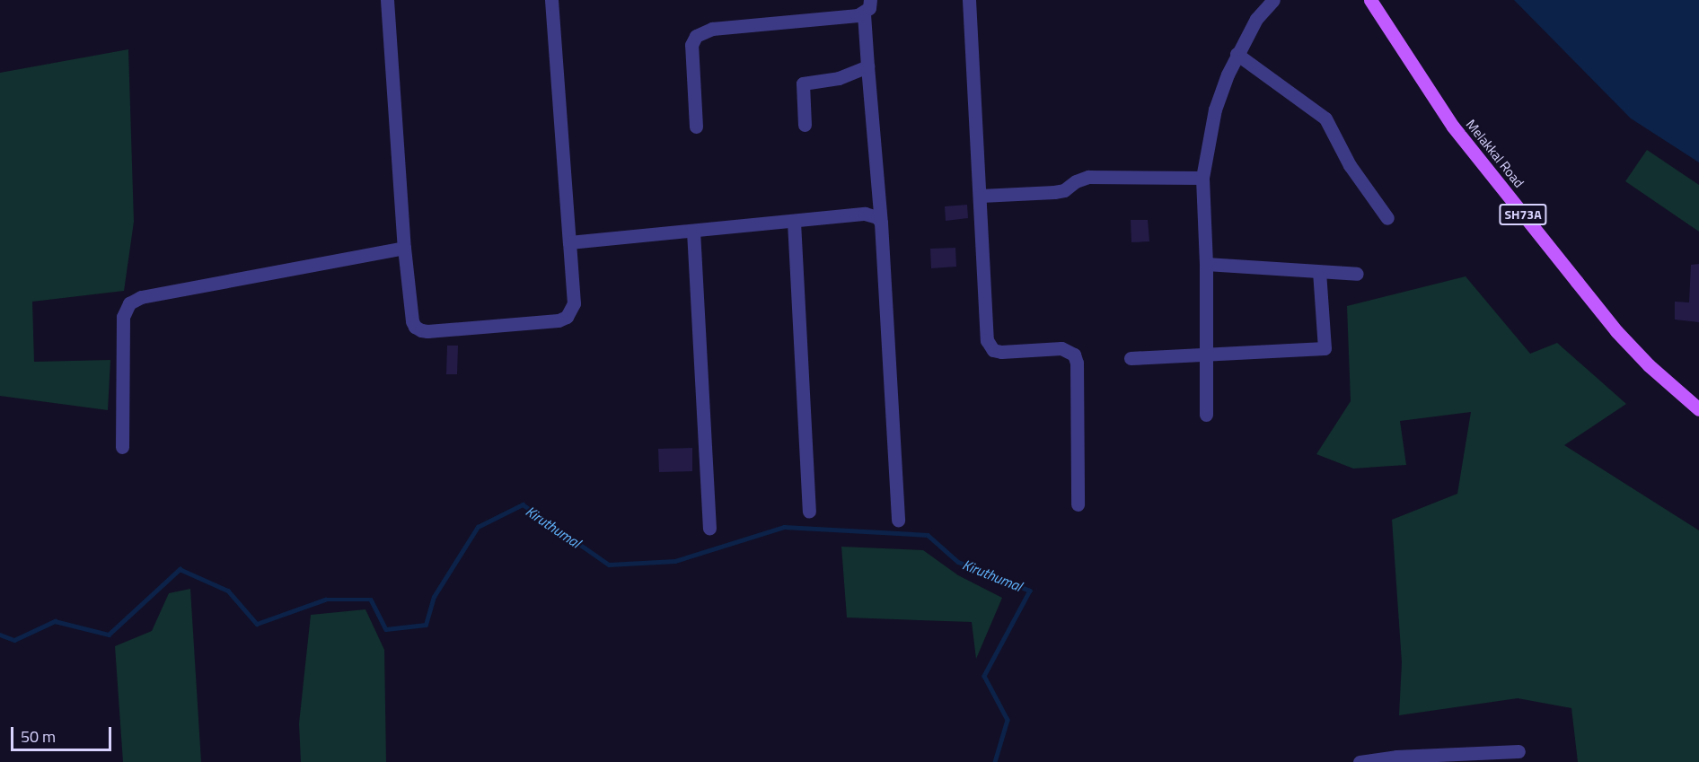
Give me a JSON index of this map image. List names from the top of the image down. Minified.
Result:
{"streets":{"main road":["Melakkal Road","SH73A"]},"water":["Kiruthumal"],"scale_bar":"50 m"}
